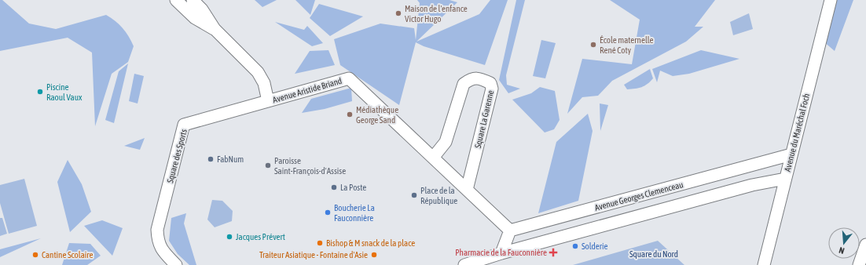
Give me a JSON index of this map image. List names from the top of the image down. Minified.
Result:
{"streets":{"street":["Avenue Aristide Briand","Square La Garenne","Avenue du Maréchal Foch","Square des Sports","Avenue Georges Clemenceau"]},"crossings":[["Avenue Aristide Briand","Square La Garenne"],["Avenue Aristide Briand","Square des Sports"],["Avenue Aristide Briand","Avenue Georges Clemenceau"],["Avenue du Maréchal Foch","Avenue Georges Clemenceau"]],"parks":["Square du Nord"],"places":{"other":["Maison de l'enfance Victor Hugo","École maternelle René Coty","Piscine Raoul Vaux","Médiathèque George Sand","FabNum","Paroisse Saint-François-d'Assise","La Poste","Place de la République","Boucherie La Fauconnière","Jacques Prévert","Bishop & M snack de la place","Solderie","Cantine Scolaire","Traiteur Asiatique - Fontaine d'Asie"],"health":["Pharmacie de la Fauconnière"]},"north":"bottom"}
